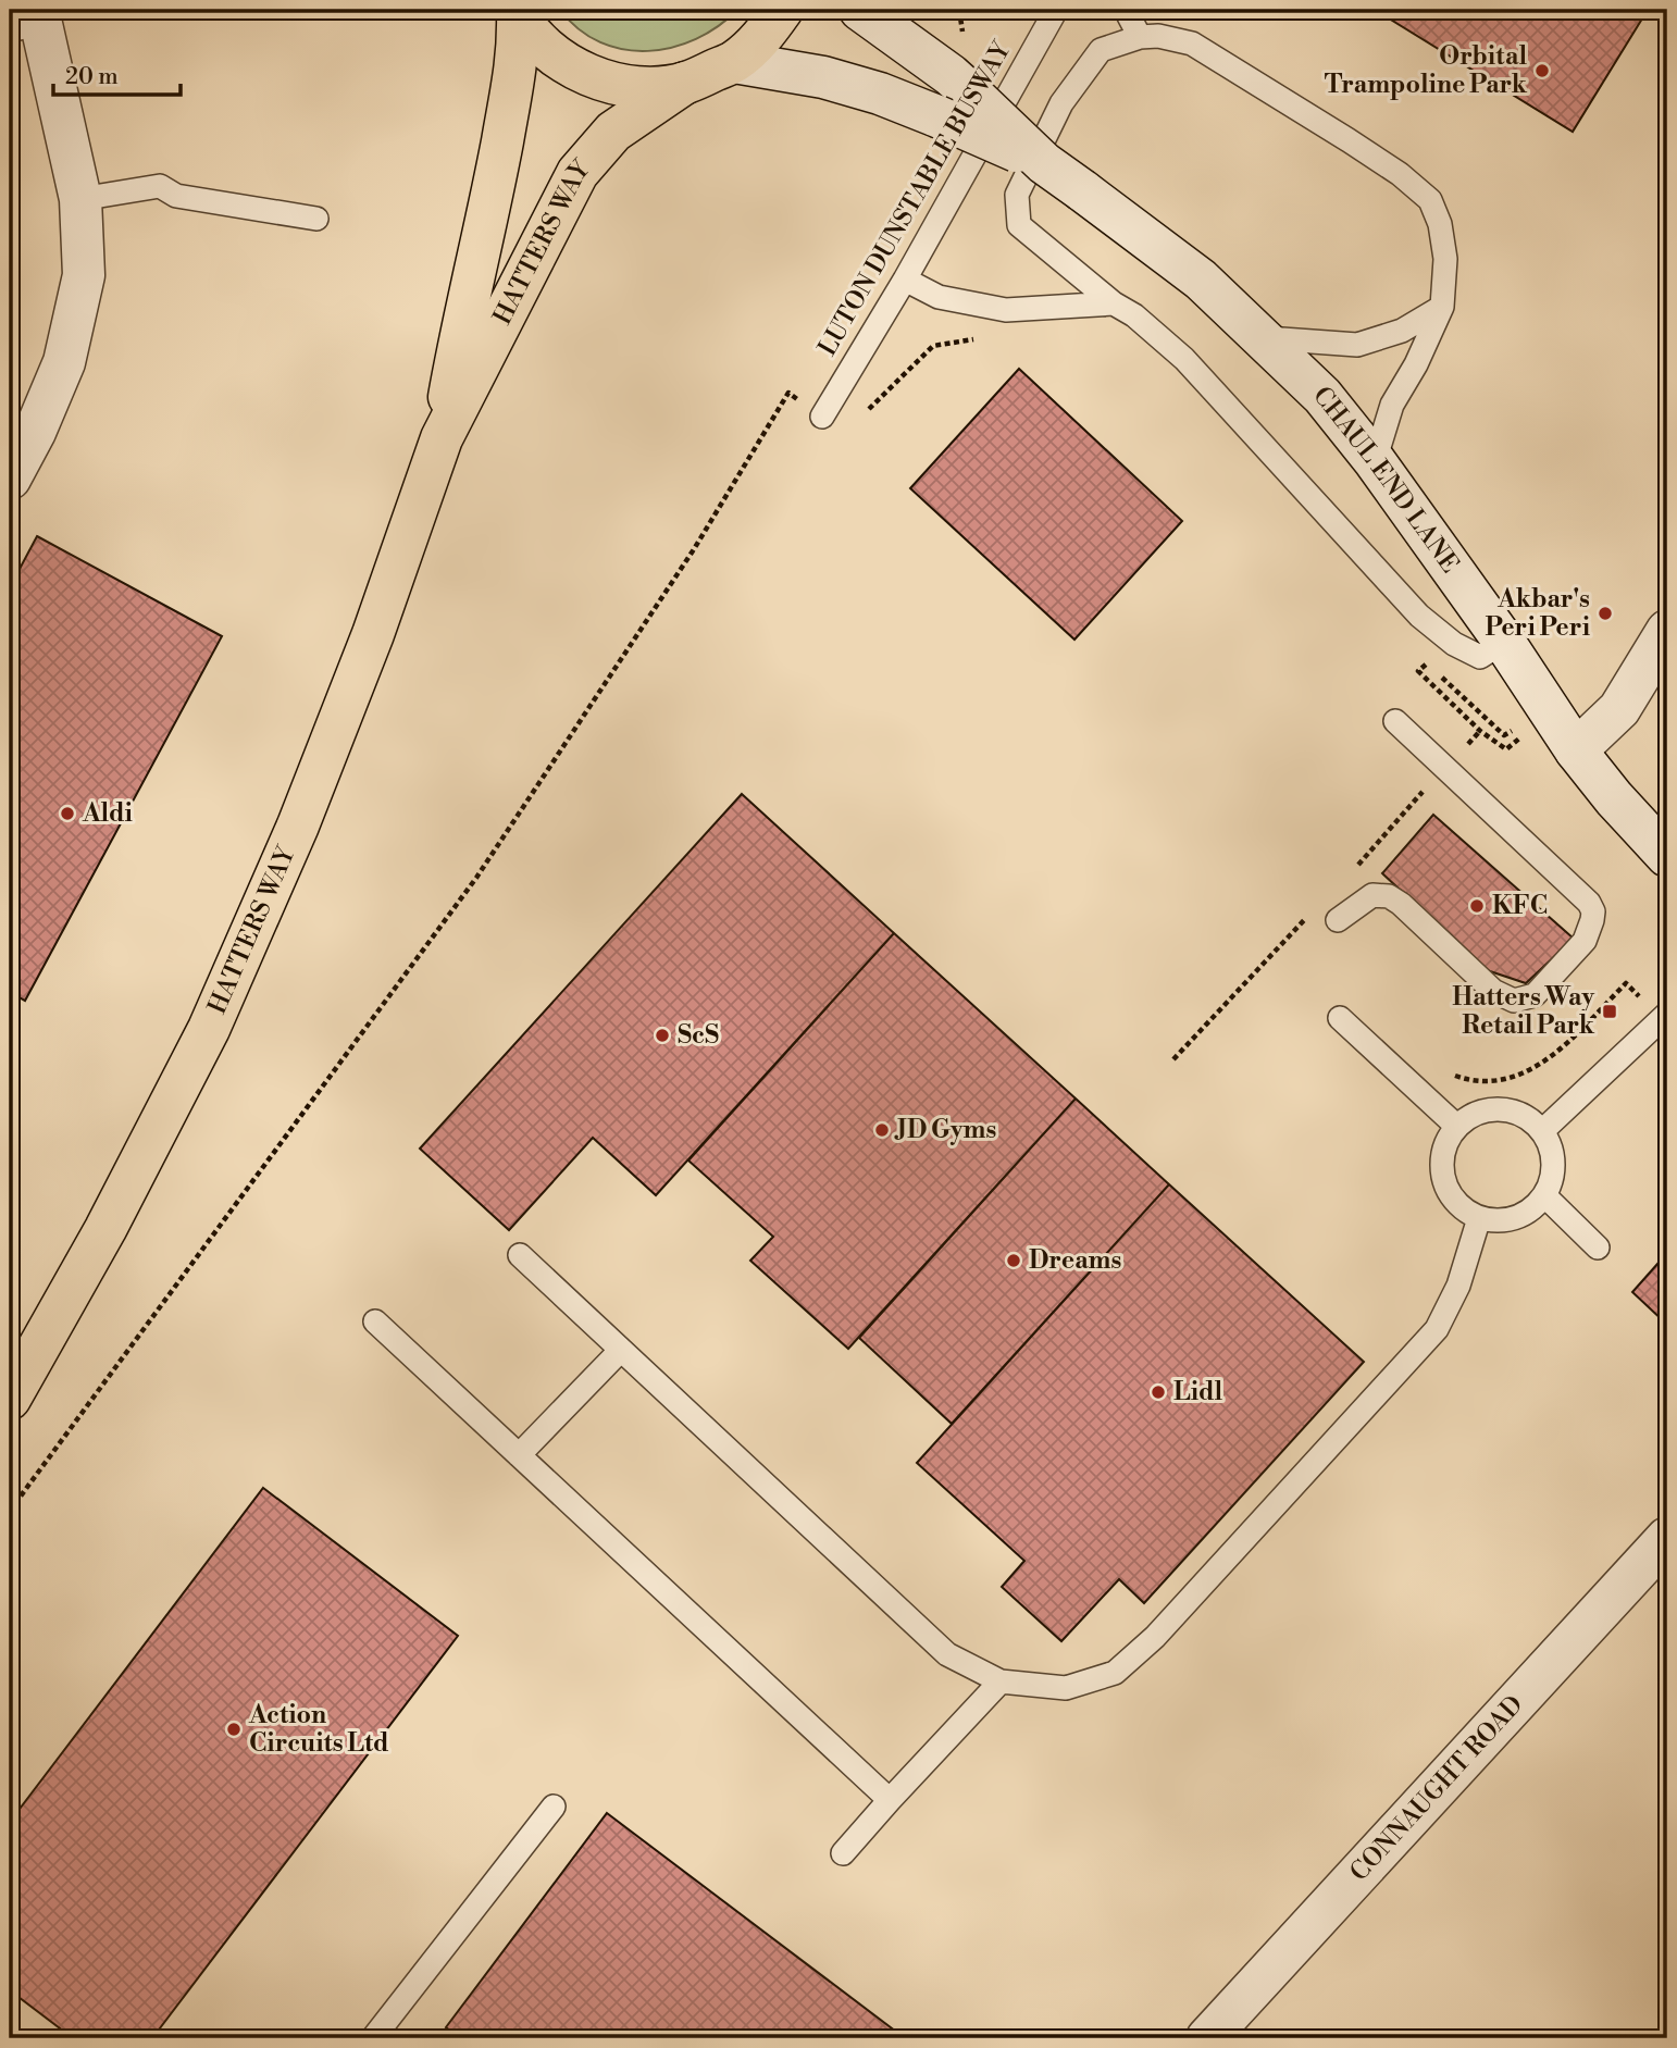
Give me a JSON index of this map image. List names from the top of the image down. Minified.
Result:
{"streets":{"main road":["HATTERS WAY"],"street":["CHAUL END LANE","CONNAUGHT ROAD"],"lane":["LUTON DUNSTABLE BUSWAY"]},"places":{"other":["Orbital Trampoline Park","Akbar's Peri Peri","Aldi","KFC","ScS","JD Gyms","Dreams","Lidl","Action Circuits Ltd"],"transit":["Hatters Way Retail Park"]},"scale_bar":"20 m"}
